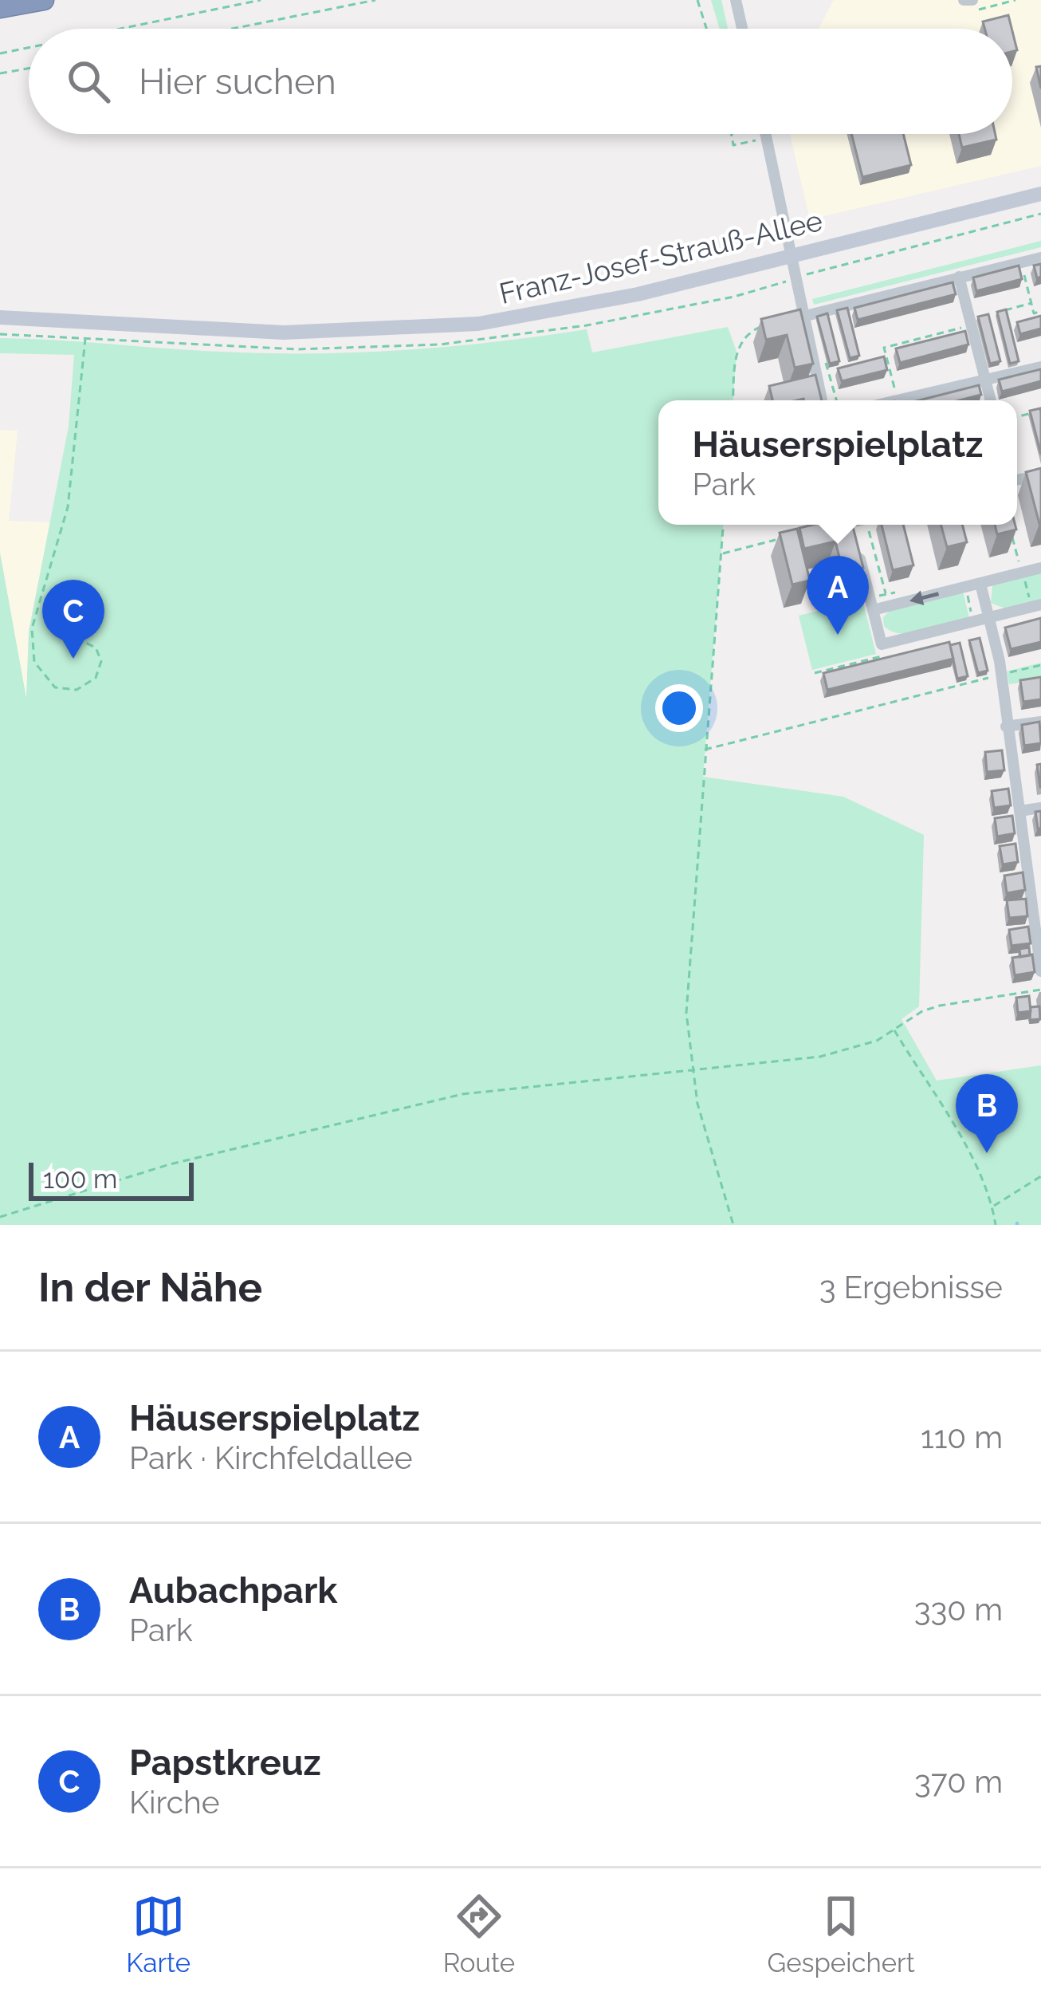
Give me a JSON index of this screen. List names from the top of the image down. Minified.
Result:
{"streets":{"street":["Franz-Josef-Strauß-Allee"]},"scale_bar":"100 m","page":{"search":"Hier suchen","popup":["Häuserspielplatz","Park"],"pins":["A","C","B"],"scale":"100 m","heading":["In der Nähe","3 Ergebnisse"],"list":[{"mark":"A","name":"Häuserspielplatz","note":"Park · Kirchfeldallee","value":"110 m"},{"mark":"B","name":"Aubachpark","note":"Park","value":"330 m"},{"mark":"C","name":"Papstkreuz","note":"Kirche","value":"370 m"}],"nav":["Karte","Route","Gespeichert"]}}
